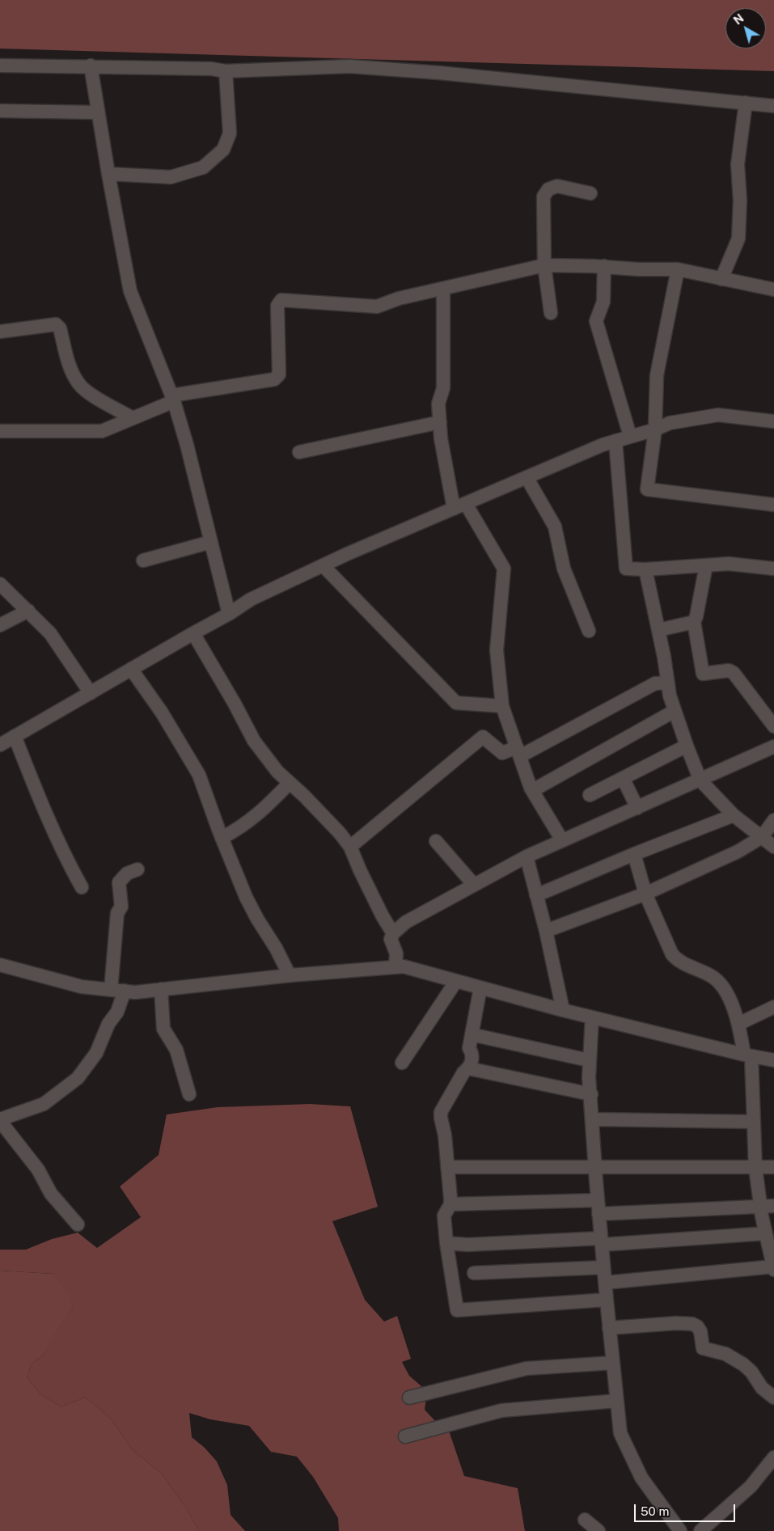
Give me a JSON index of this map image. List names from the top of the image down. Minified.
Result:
{"scale_bar":"50 m","north":"top left"}
